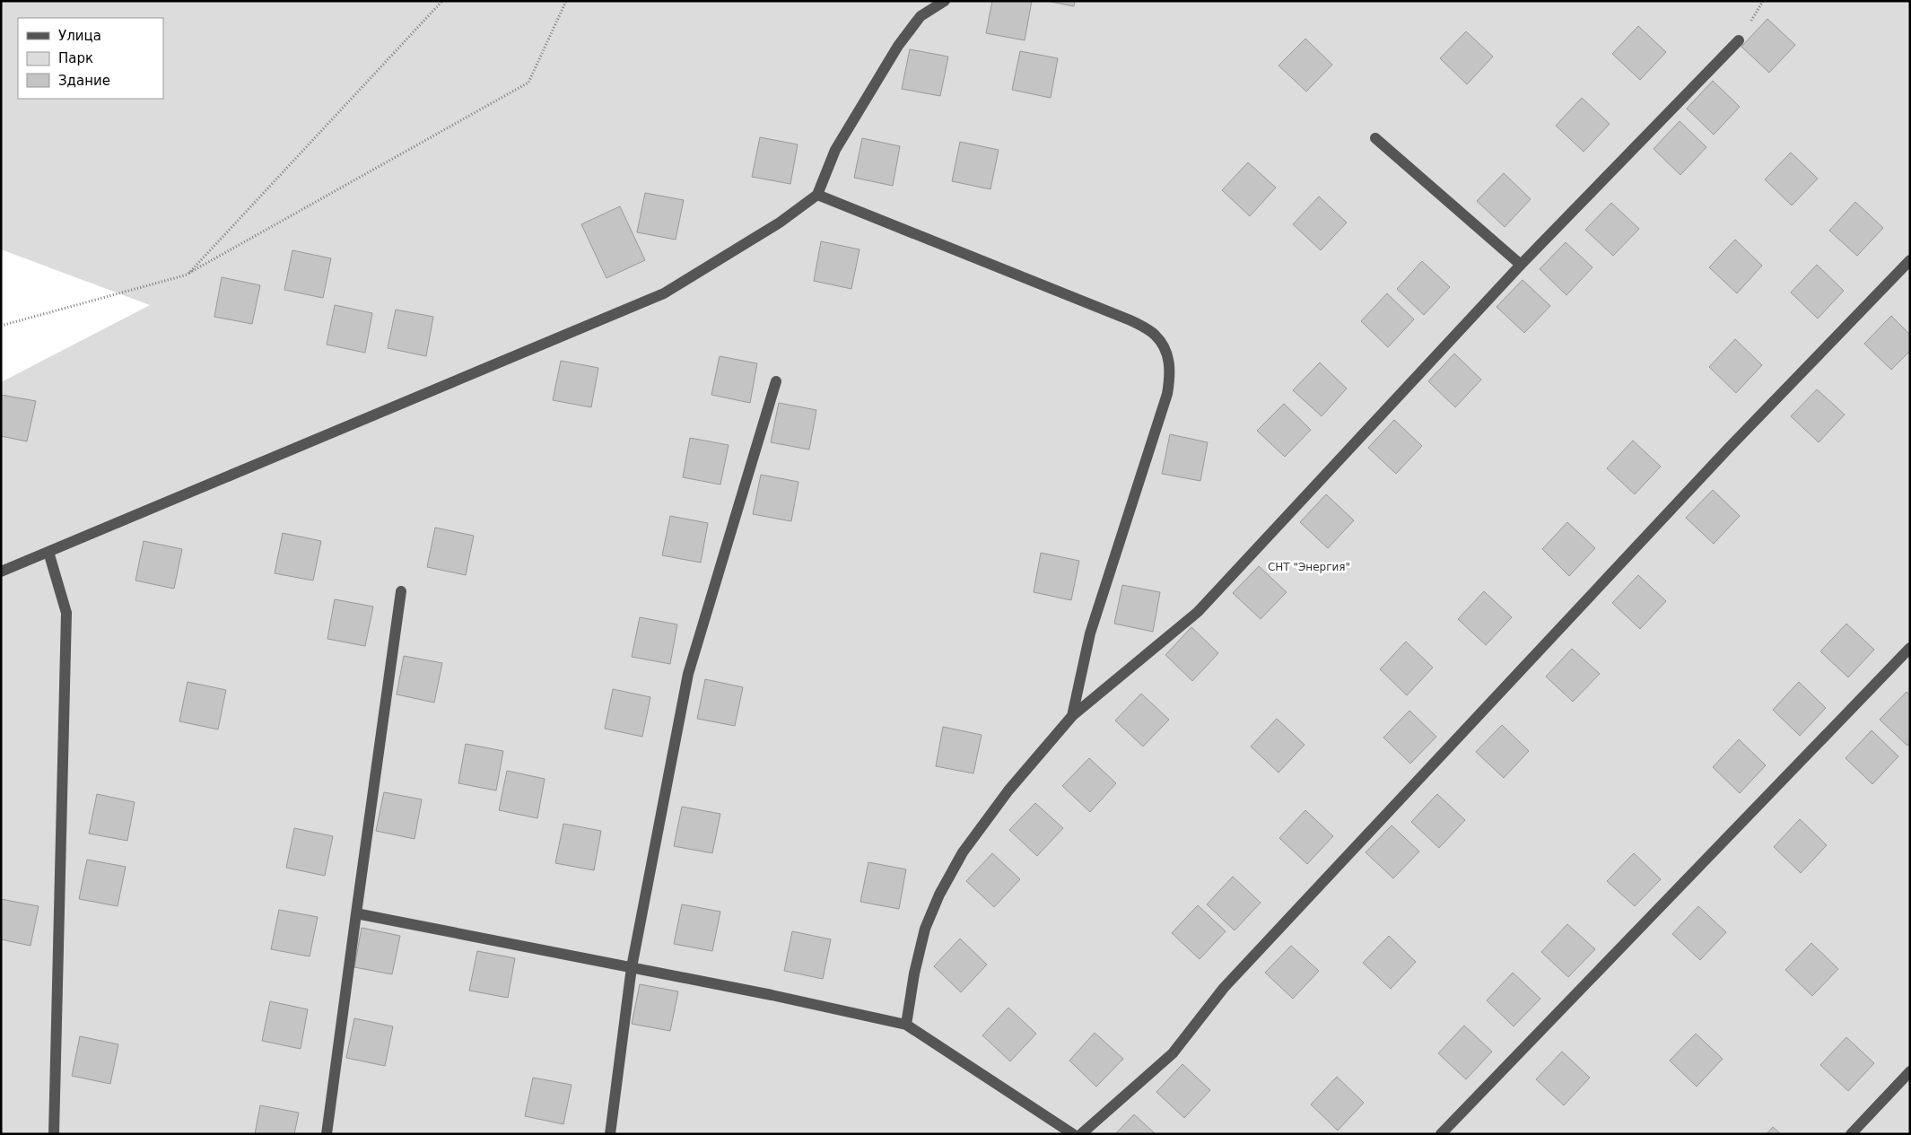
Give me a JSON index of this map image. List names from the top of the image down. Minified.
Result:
{"parks":["СНТ \"Энергия\""],"legend":["Улица","Парк","Здание"]}
